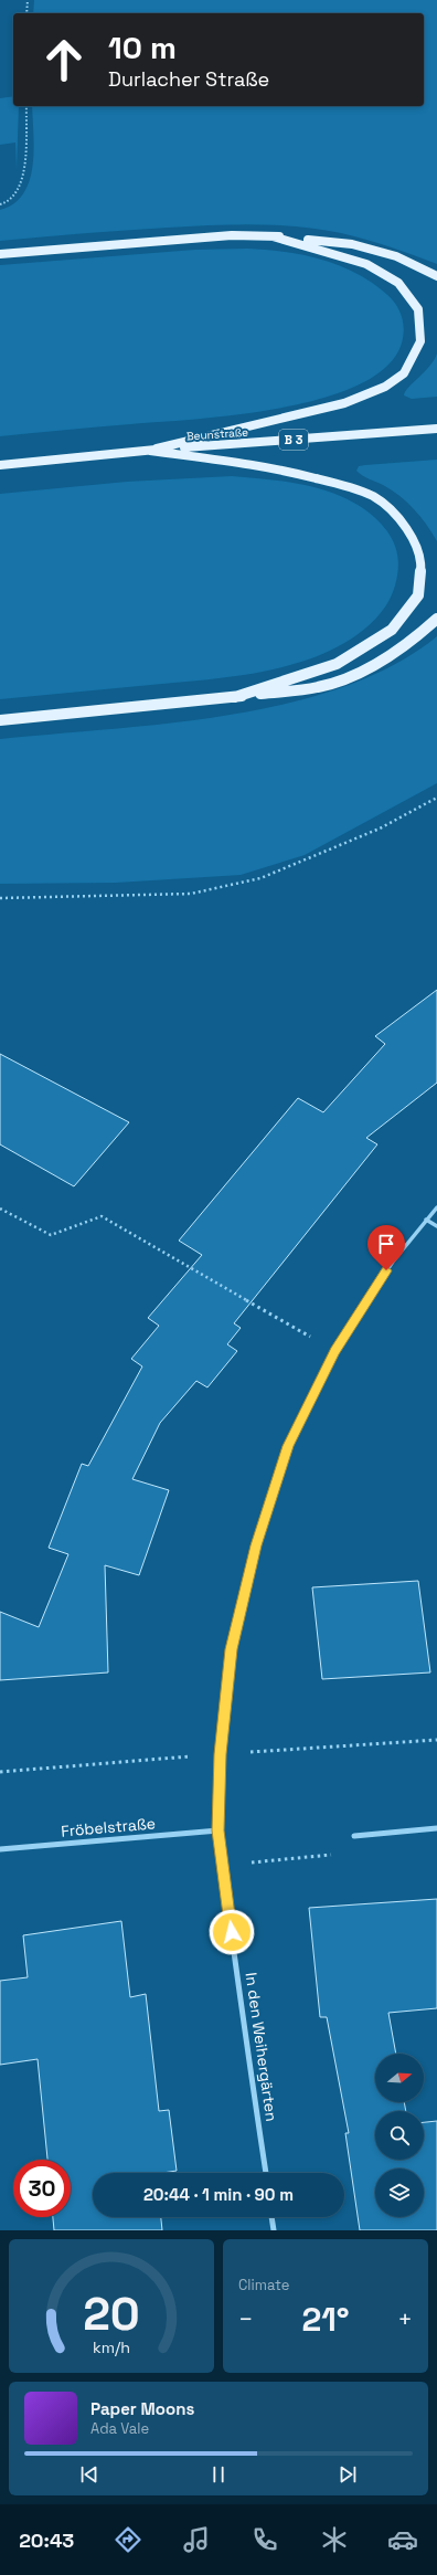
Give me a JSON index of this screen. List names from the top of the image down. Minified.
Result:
{"streets":{"main road":["Beunstraße","B 3"],"street":["Fröbelstraße","In den Weihergärten"]},"crossings":[["Fröbelstraße","In den Weihergärten"]],"north":"right","page":{"turn":["10 m","Durlacher Straße"],"limit":"30","trip":"20:44 · 1 min · 90 m","tile":"Climate","heat":["−","21°","+"],"song":["Paper Moons","Ada Vale"],"tabs":"20:43","gauge":["20","km/h"]}}
